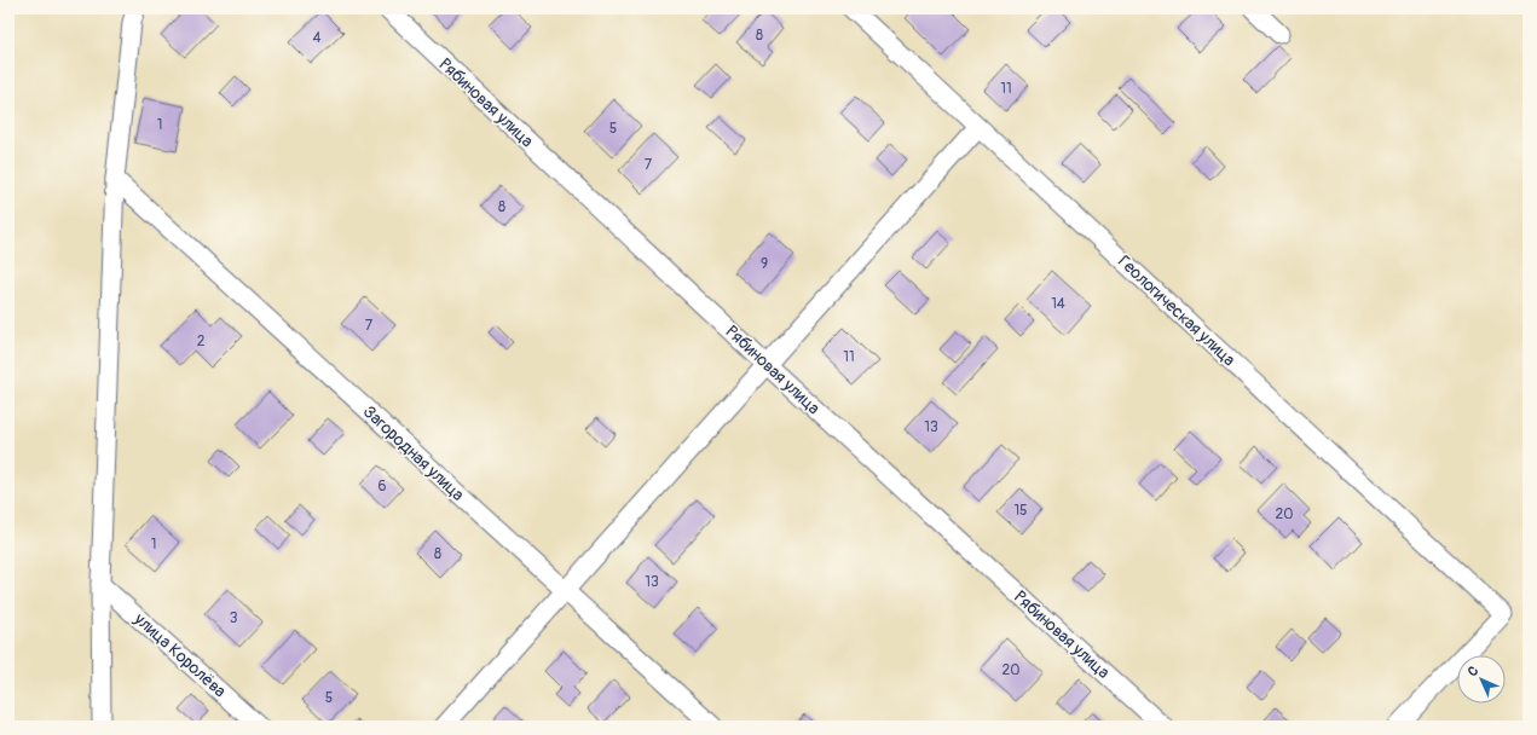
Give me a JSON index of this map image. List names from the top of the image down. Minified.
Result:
{"streets":{"street":["Рябиновая улица","Геологическая улица","Загородная улица","улица Королёва"]},"house_numbers":["8","4","11","1","5","7","8","9","14","7","2","11","13","6","15","20","1","8","13","3","20","5"],"north":"top left"}
